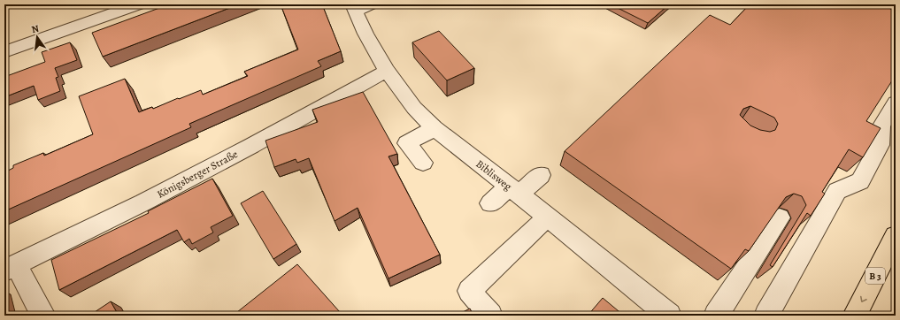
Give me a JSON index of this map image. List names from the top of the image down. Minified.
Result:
{"streets":{"main road":["B 3"],"street":["Königsberger Straße","Biblisweg"]},"crossings":[["Königsberger Straße","Biblisweg"]],"north":"top"}
